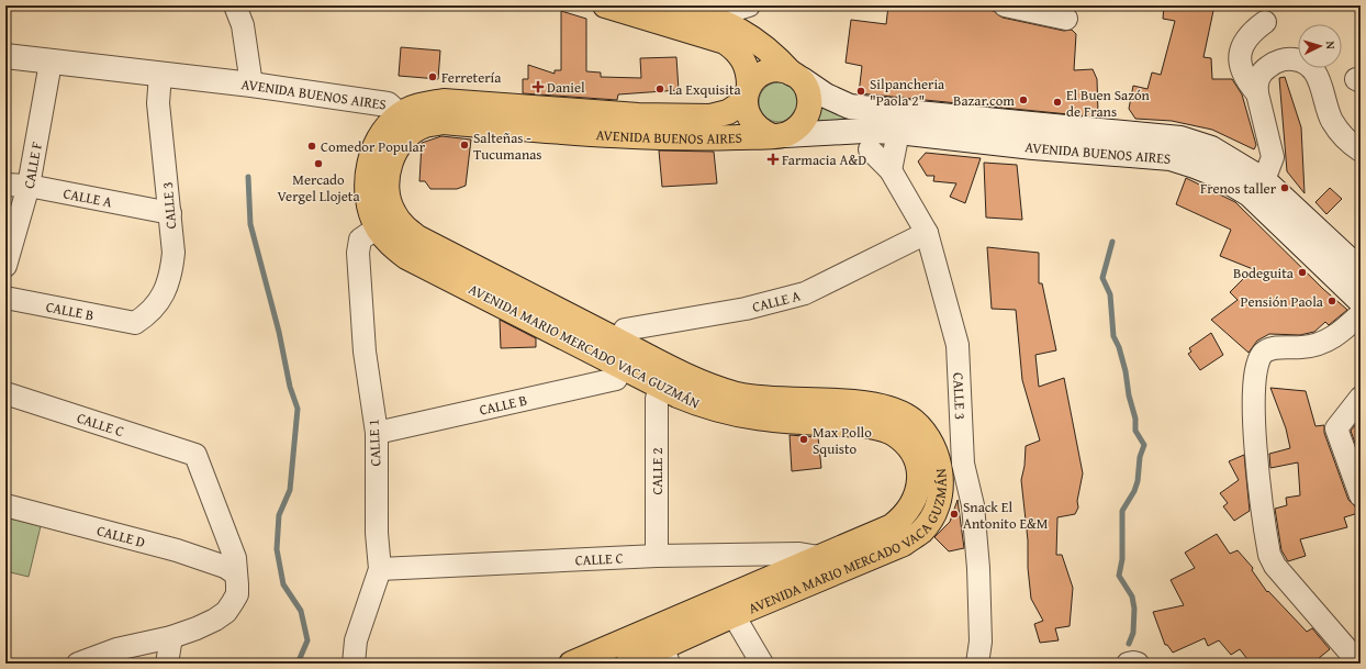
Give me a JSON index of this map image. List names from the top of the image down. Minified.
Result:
{"streets":{"main road":["AVENIDA BUENOS AIRES","AVENIDA MARIO MERCADO VACA GUZMÁN"],"street":["CALLE F","CALLE A","CALLE 3","CALLE B","CALLE C","CALLE 1","CALLE 2","CALLE D"]},"crossings":[["AVENIDA BUENOS AIRES","CALLE F"],["AVENIDA BUENOS AIRES","CALLE 3"],["AVENIDA BUENOS AIRES","AVENIDA MARIO MERCADO VACA GUZMÁN"],["CALLE F","CALLE A"],["CALLE A","CALLE 3"],["CALLE A","AVENIDA MARIO MERCADO VACA GUZMÁN"],["CALLE 3","CALLE B"],["CALLE B","AVENIDA MARIO MERCADO VACA GUZMÁN"],["CALLE B","CALLE 1"],["AVENIDA MARIO MERCADO VACA GUZMÁN","CALLE C"],["AVENIDA MARIO MERCADO VACA GUZMÁN","CALLE 1"],["AVENIDA MARIO MERCADO VACA GUZMÁN","CALLE 2"],["CALLE C","CALLE 1"],["CALLE C","CALLE 2"],["CALLE C","CALLE D"]],"places":{"other":["Ferretería","La Exquisita","Silpancheria \"Paola 2\"","Bazar.com","El Buen Sazón de Frans","Salteñas - Tucumanas","Comedor Popular","Mercado Vergel Llojeta","Frenos taller","Bodeguita","Pensión Paola","Max Pollo Squisto","Snack El Antonito E&M"],"health":["Daniel","Farmacia A&D"]},"north":"right"}
